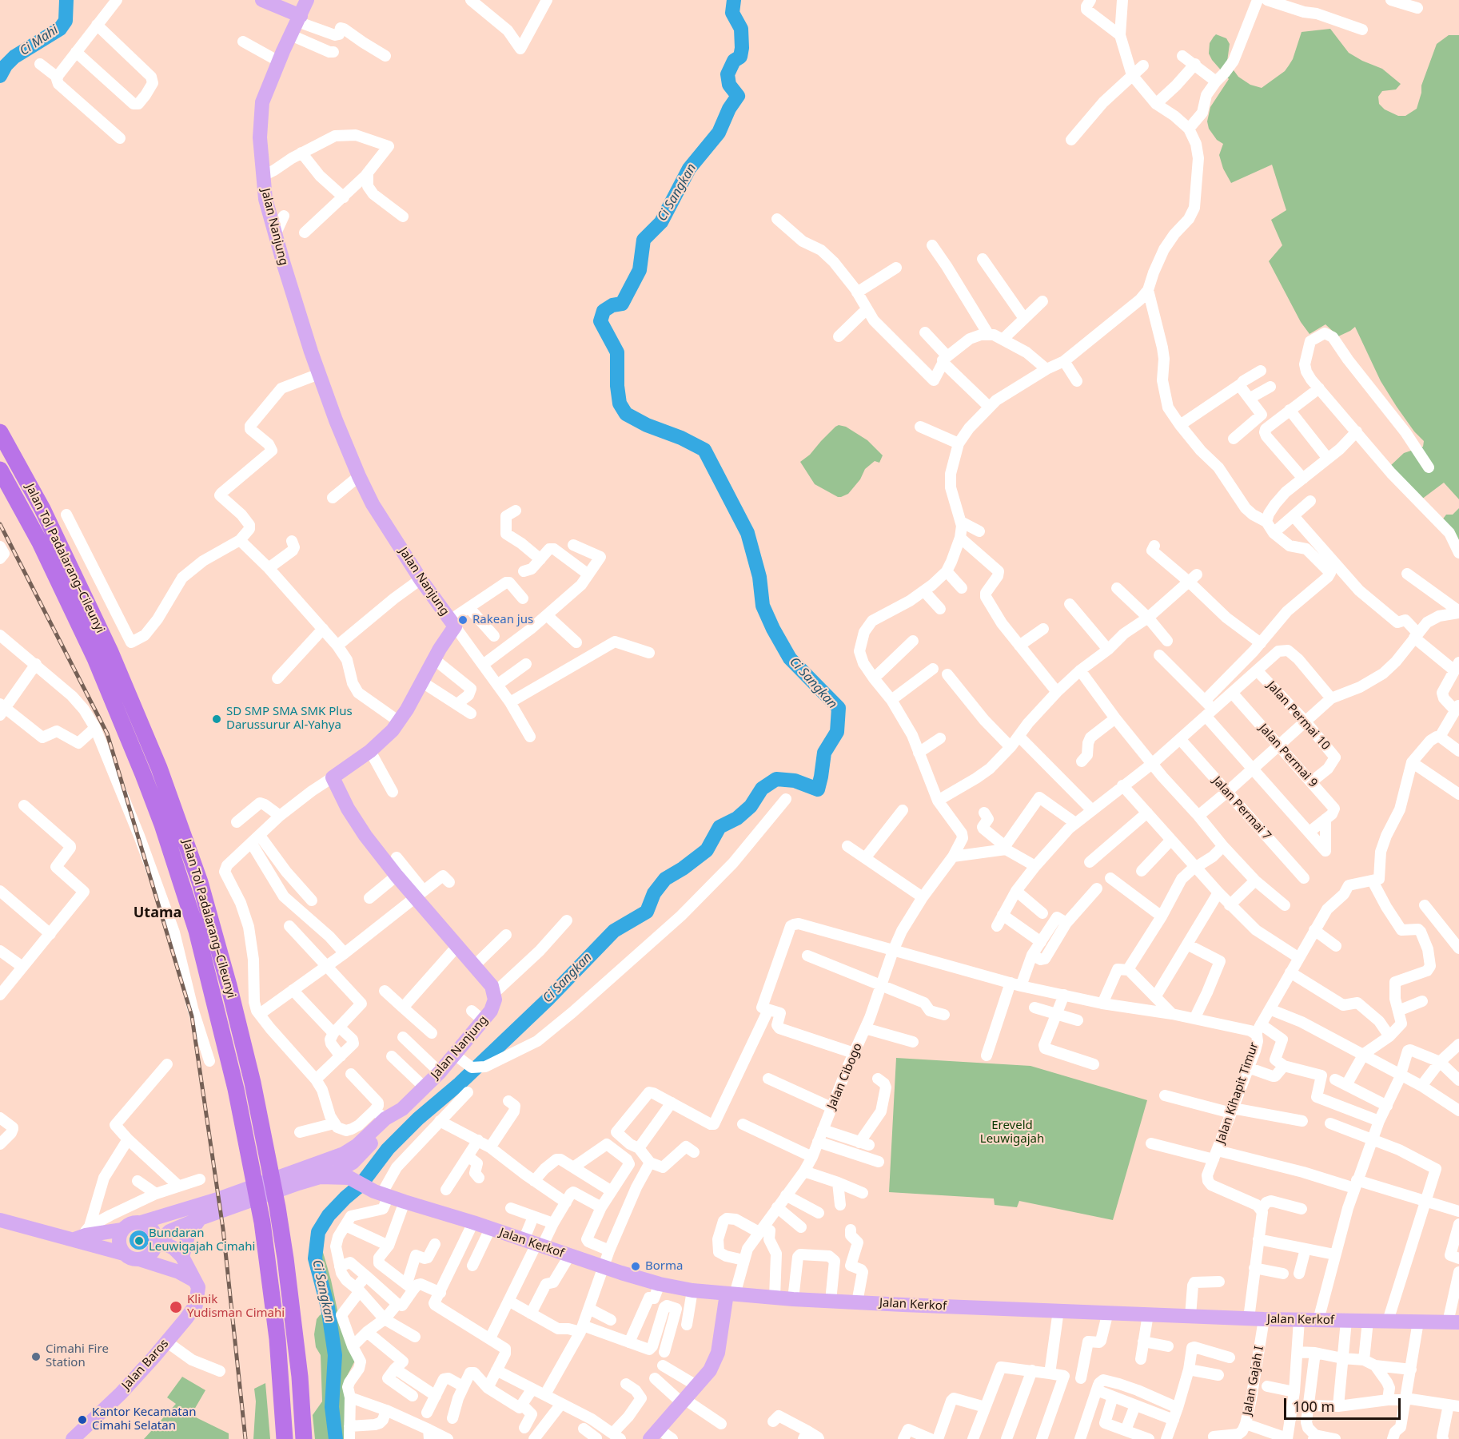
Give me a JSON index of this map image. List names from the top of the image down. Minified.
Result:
{"streets":{"highway":["Jalan Tol Padalarang–Cileunyi"],"main road":["Jalan Nanjung","Jalan Kerkof","Jalan Baros"],"street":["Jalan Permai 10","Jalan Permai 9","Jalan Permai 7","Jalan Cibogo","Jalan Kihapit Timur","Jalan Gajah I"]},"crossings":[["Jalan Nanjung","Jalan Kerkof"],["Jalan Nanjung","Jalan Baros"],["Jalan Permai 10","Jalan Permai 9"],["Jalan Cibogo","Jalan Kihapit Timur"],["Jalan Cibogo","Jalan Kerkof"],["Jalan Kerkof","Jalan Gajah I"]],"districts":["Utama"],"water":["Ci Mahi","Ci Sangkan"],"parks":["Ereveld Leuwigajah"],"places":["Rakean jus","SD SMP SMA SMK Plus Darussurur Al-Yahya","Bundaran Leuwigajah Cimahi","Borma","Klinik Yudisman Cimahi","Cimahi Fire Station","Kantor Kecamatan Cimahi Selatan"],"scale_bar":"100 m"}
